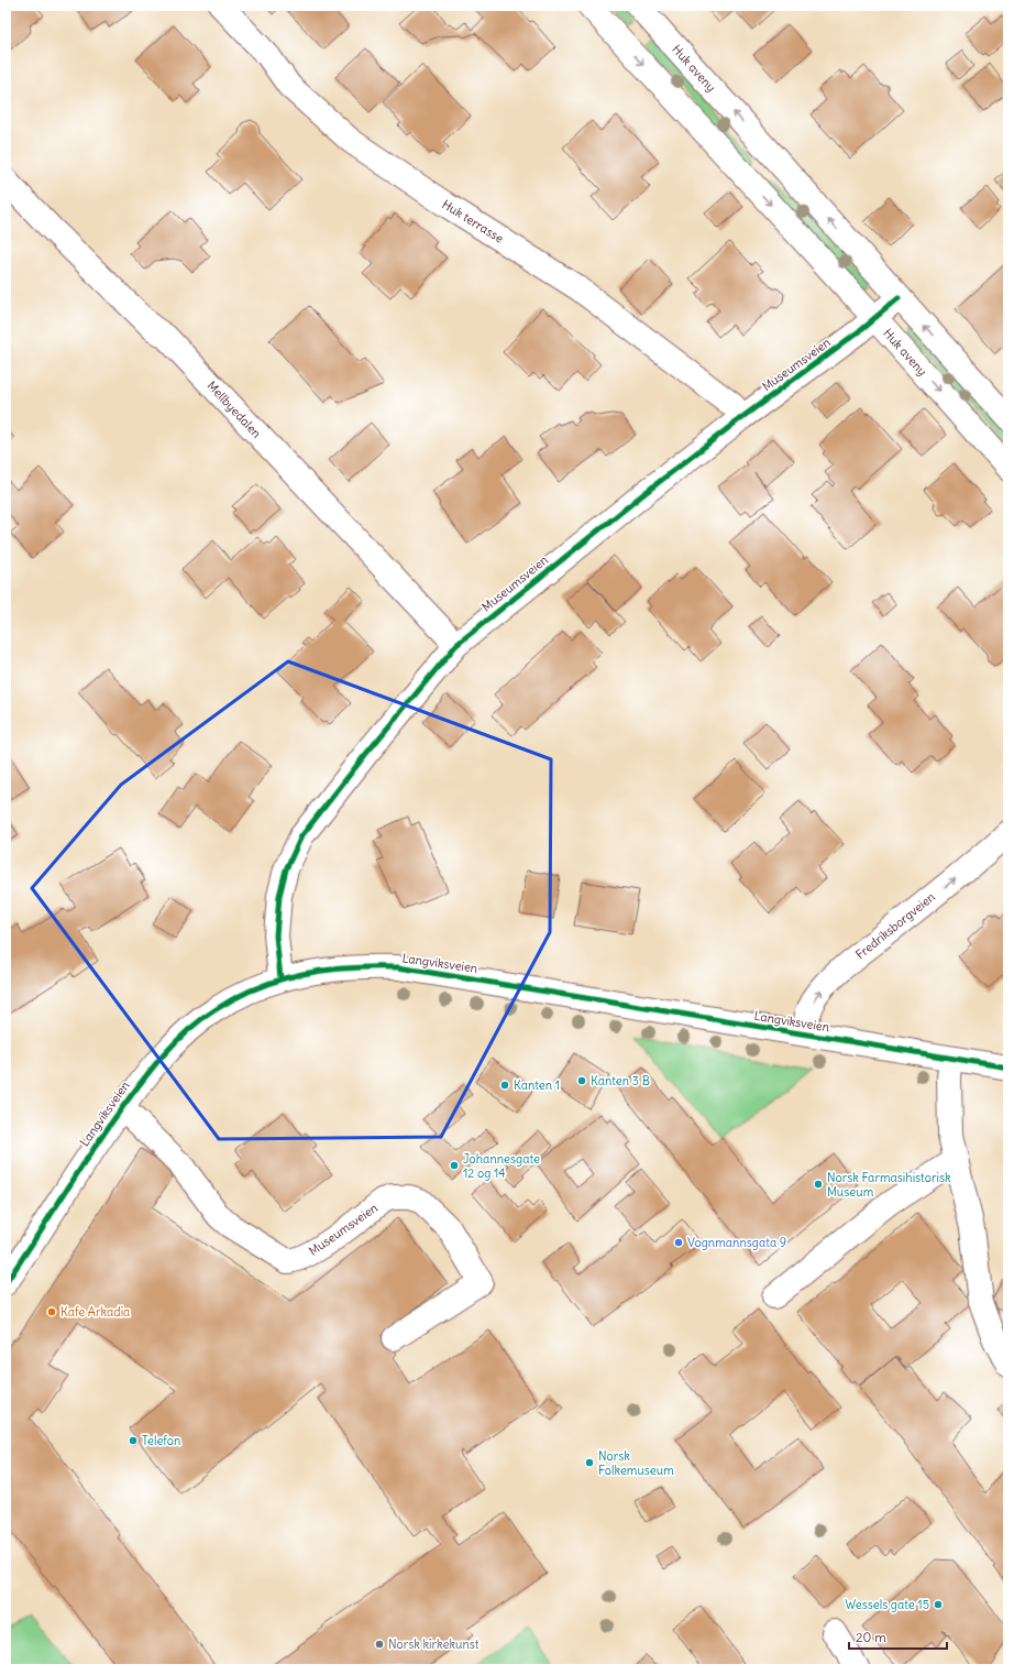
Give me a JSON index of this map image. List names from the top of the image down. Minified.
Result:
{"streets":{"street":["Huk aveny","Huk terrasse","Museumsveien","Mellbyedalen","Fredriksborgveien","Langviksveien"]},"crossings":[["Huk aveny","Museumsveien"],["Huk terrasse","Museumsveien"],["Museumsveien","Mellbyedalen"],["Museumsveien","Langviksveien"],["Fredriksborgveien","Langviksveien"]],"one_way":["Fredriksborgveien"],"places":["Kanten 3 B","Kanten 1","Johannesgate 12 og 14","Norsk Farmasihistorisk Museum","Vognmannsgata 9","Kafe Arkadia","Telefon","Norsk Folkemuseum","Wessels gate 15","Norsk kirkekunst"],"scale_bar":"20 m"}
